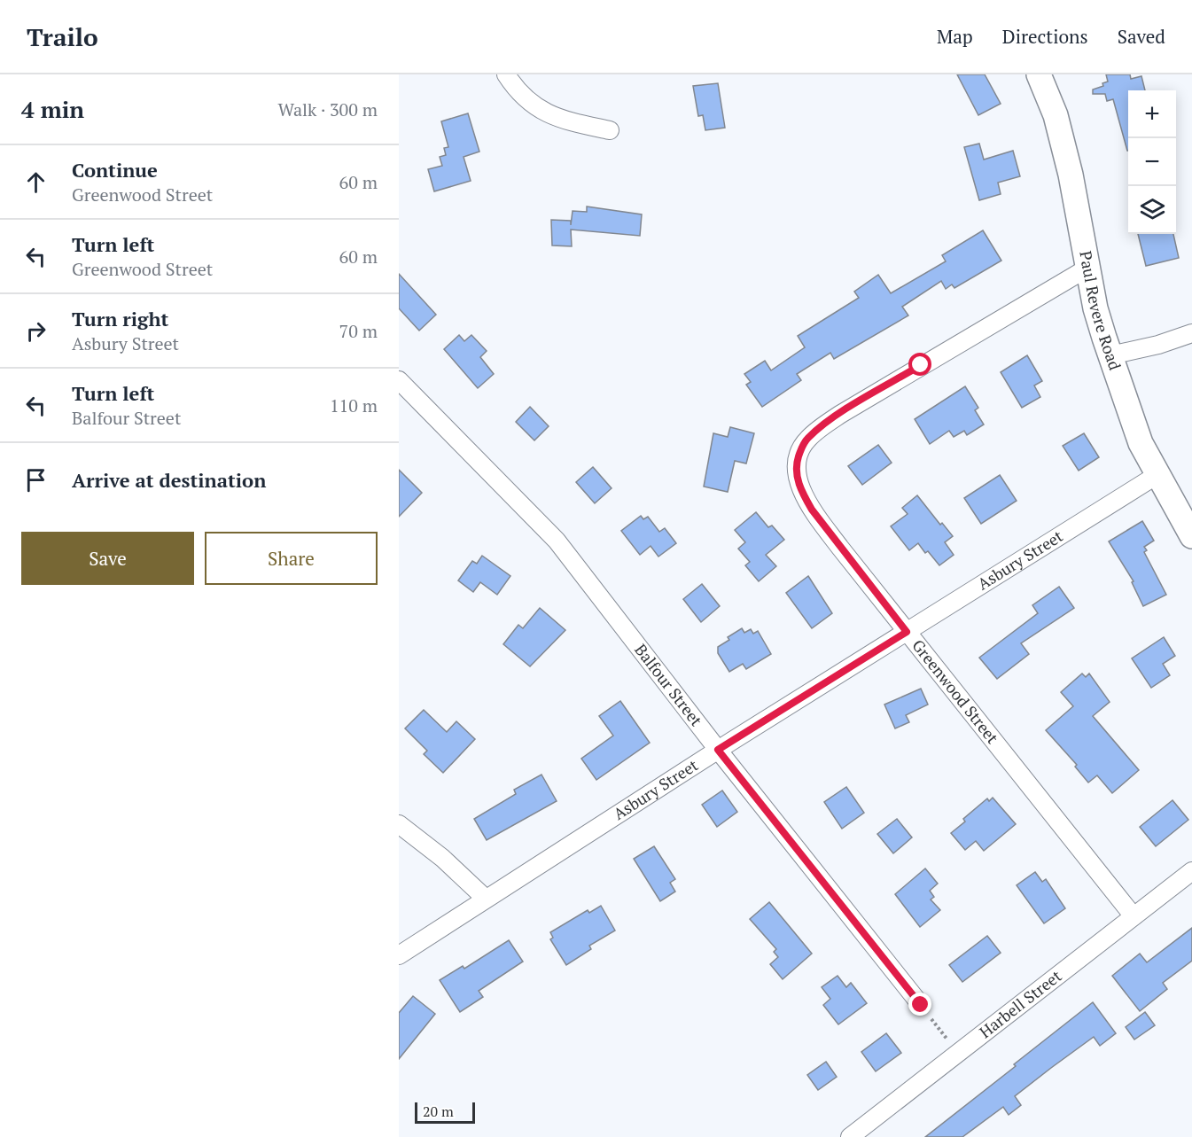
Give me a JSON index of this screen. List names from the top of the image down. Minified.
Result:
{"streets":{"street":["Paul Revere Road","Asbury Street","Balfour Street","Greenwood Street","Harbell Street"]},"crossings":[["Paul Revere Road","Asbury Street"],["Paul Revere Road","Greenwood Street"],["Asbury Street","Balfour Street"],["Asbury Street","Greenwood Street"],["Greenwood Street","Harbell Street"]],"scale_bar":"20 m","page":{"header":"Trailo","nav":["Map","Directions","Saved"],"heading":["4 min","Walk · 300 m"],"map_buttons":["+","−"],"list":[["Continue","Greenwood Street","60 m"],["Turn left","Greenwood Street","60 m"],["Turn right","Asbury Street","70 m"],["Turn left","Balfour Street","110 m"],"Arrive at destination"],"buttons":["Save","Share"],"scale":"20 m"}}
